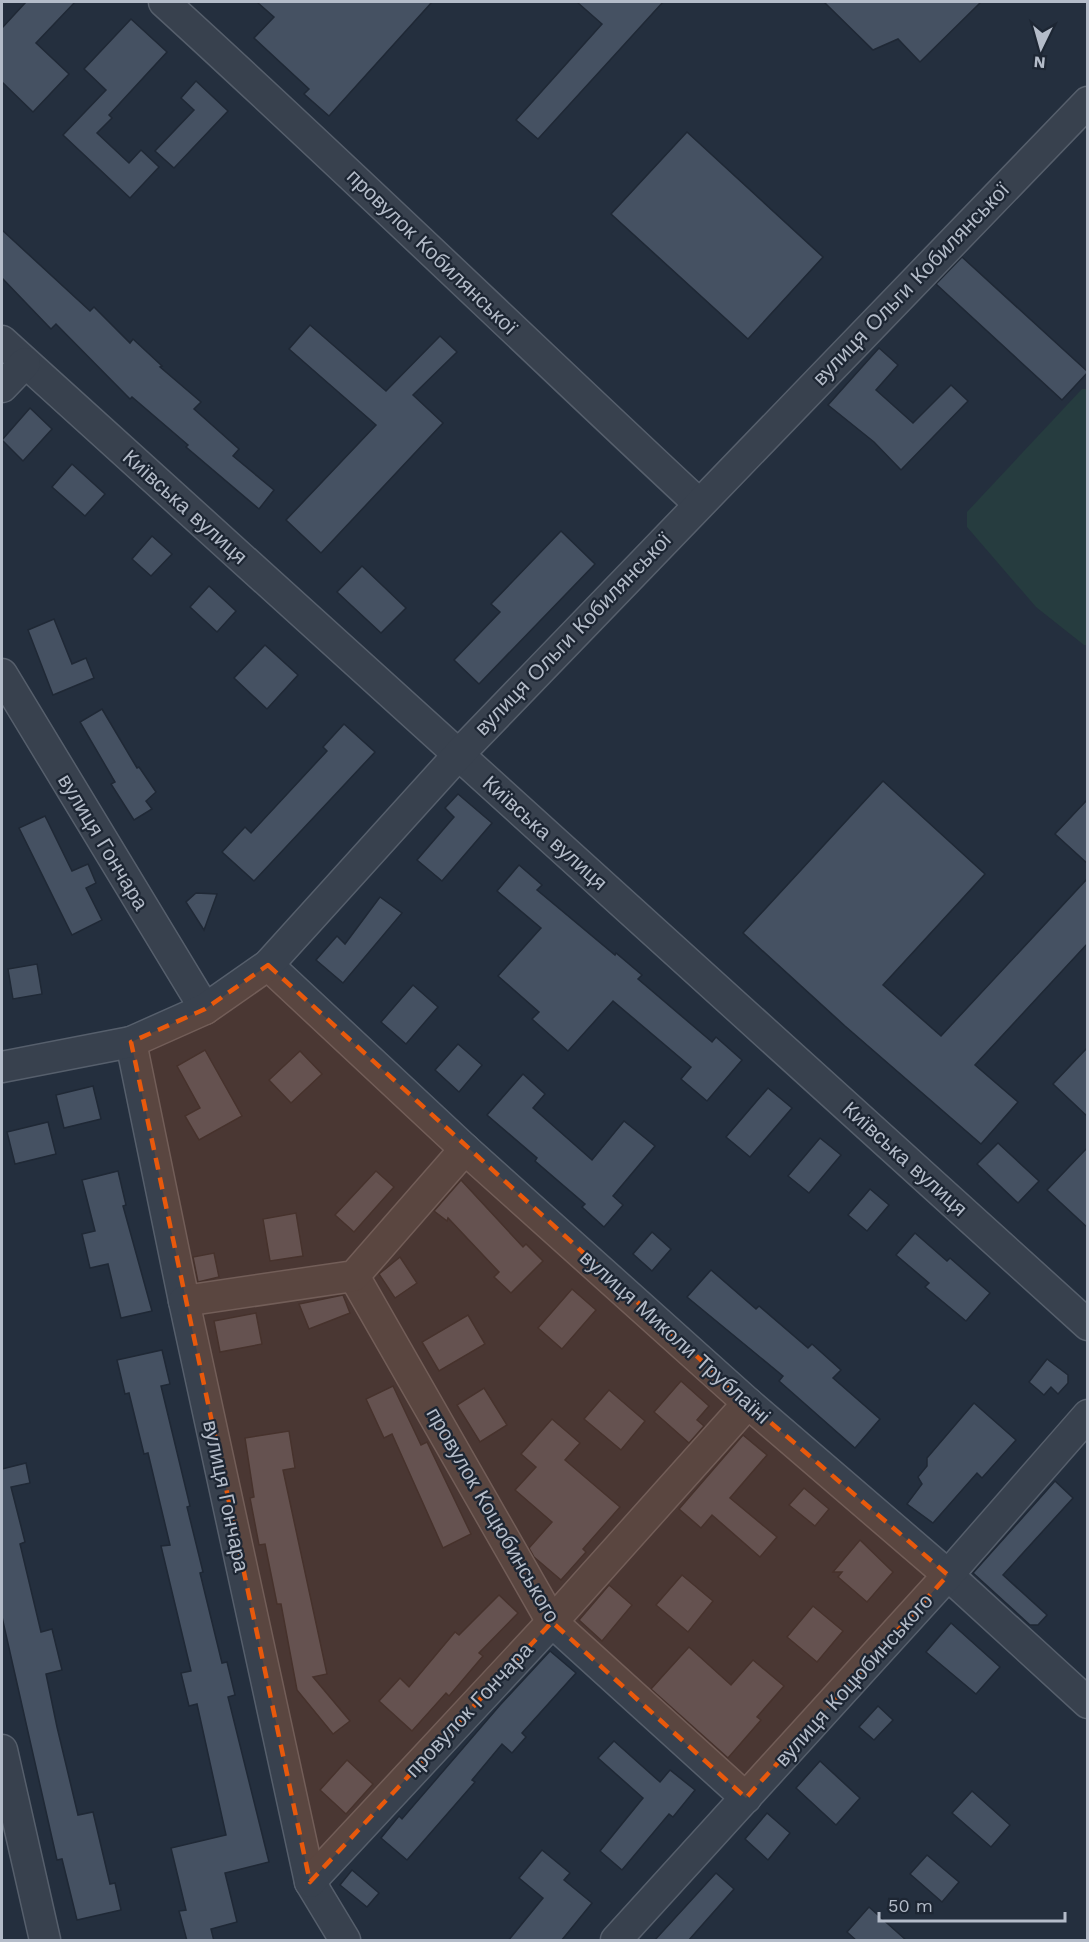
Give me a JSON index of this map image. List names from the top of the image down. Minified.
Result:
{"streets":{"street":["провулок Кобилянської","вулиця Ольги Кобилянської","Київська вулиця","вулиця Гончара","вулиця Миколи Трублаїні","провулок Коцюбинського","вулиця Коцюбинського","провулок Гончара"]},"crossings":[["провулок Кобилянської","вулиця Ольги Кобилянської"],["вулиця Ольги Кобилянської","Київська вулиця"],["вулиця Ольги Кобилянської","вулиця Гончара"],["вулиця Ольги Кобилянської","вулиця Миколи Трублаїні"],["вулиця Гончара","провулок Гончара"],["вулиця Миколи Трублаїні","вулиця Коцюбинського"],["вулиця Миколи Трублаїні","провулок Гончара"],["провулок Коцюбинського","вулиця Коцюбинського"],["провулок Коцюбинського","провулок Гончара"]],"scale_bar":"50 m","north":"bottom"}
